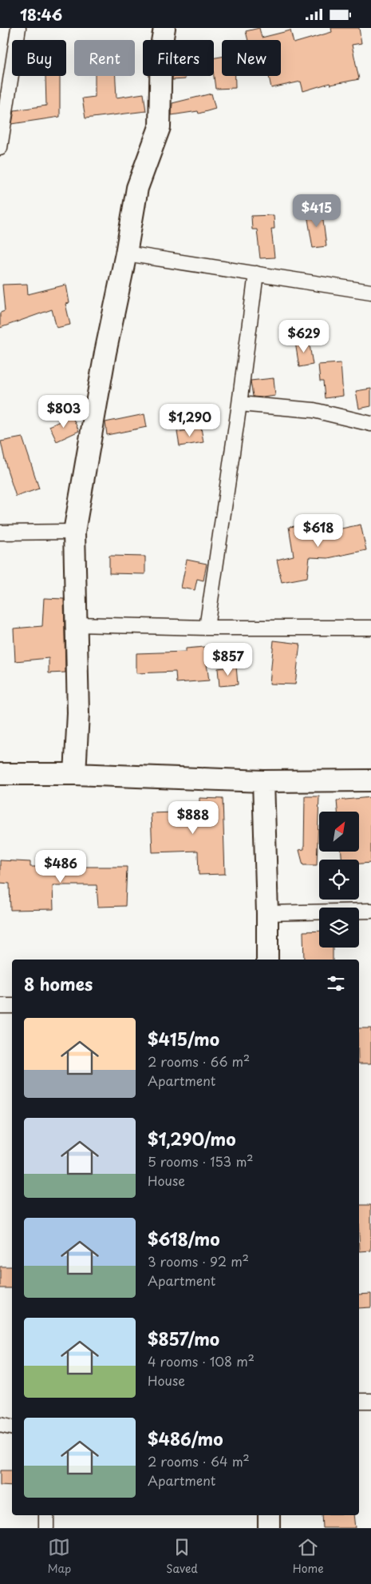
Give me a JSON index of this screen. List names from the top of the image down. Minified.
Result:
{"north":"top right","page":{"status":"18:46","chip":["Buy","Rent","Filters","New"],"price":["$415","$629","$803","$1,290","$618","$857","$888","$486"],"heading":"8 homes","list":[{"name":"$415/mo","note":"2 rooms · 66 m² · Apartment"},{"name":"$1,290/mo","note":"5 rooms · 153 m² · House"},{"name":"$618/mo","note":"3 rooms · 92 m² · Apartment"},{"name":"$857/mo","note":"4 rooms · 108 m² · House"},{"name":"$486/mo","note":"2 rooms · 64 m² · Apartment"}],"tabs":["Map","Saved","Home"]}}
